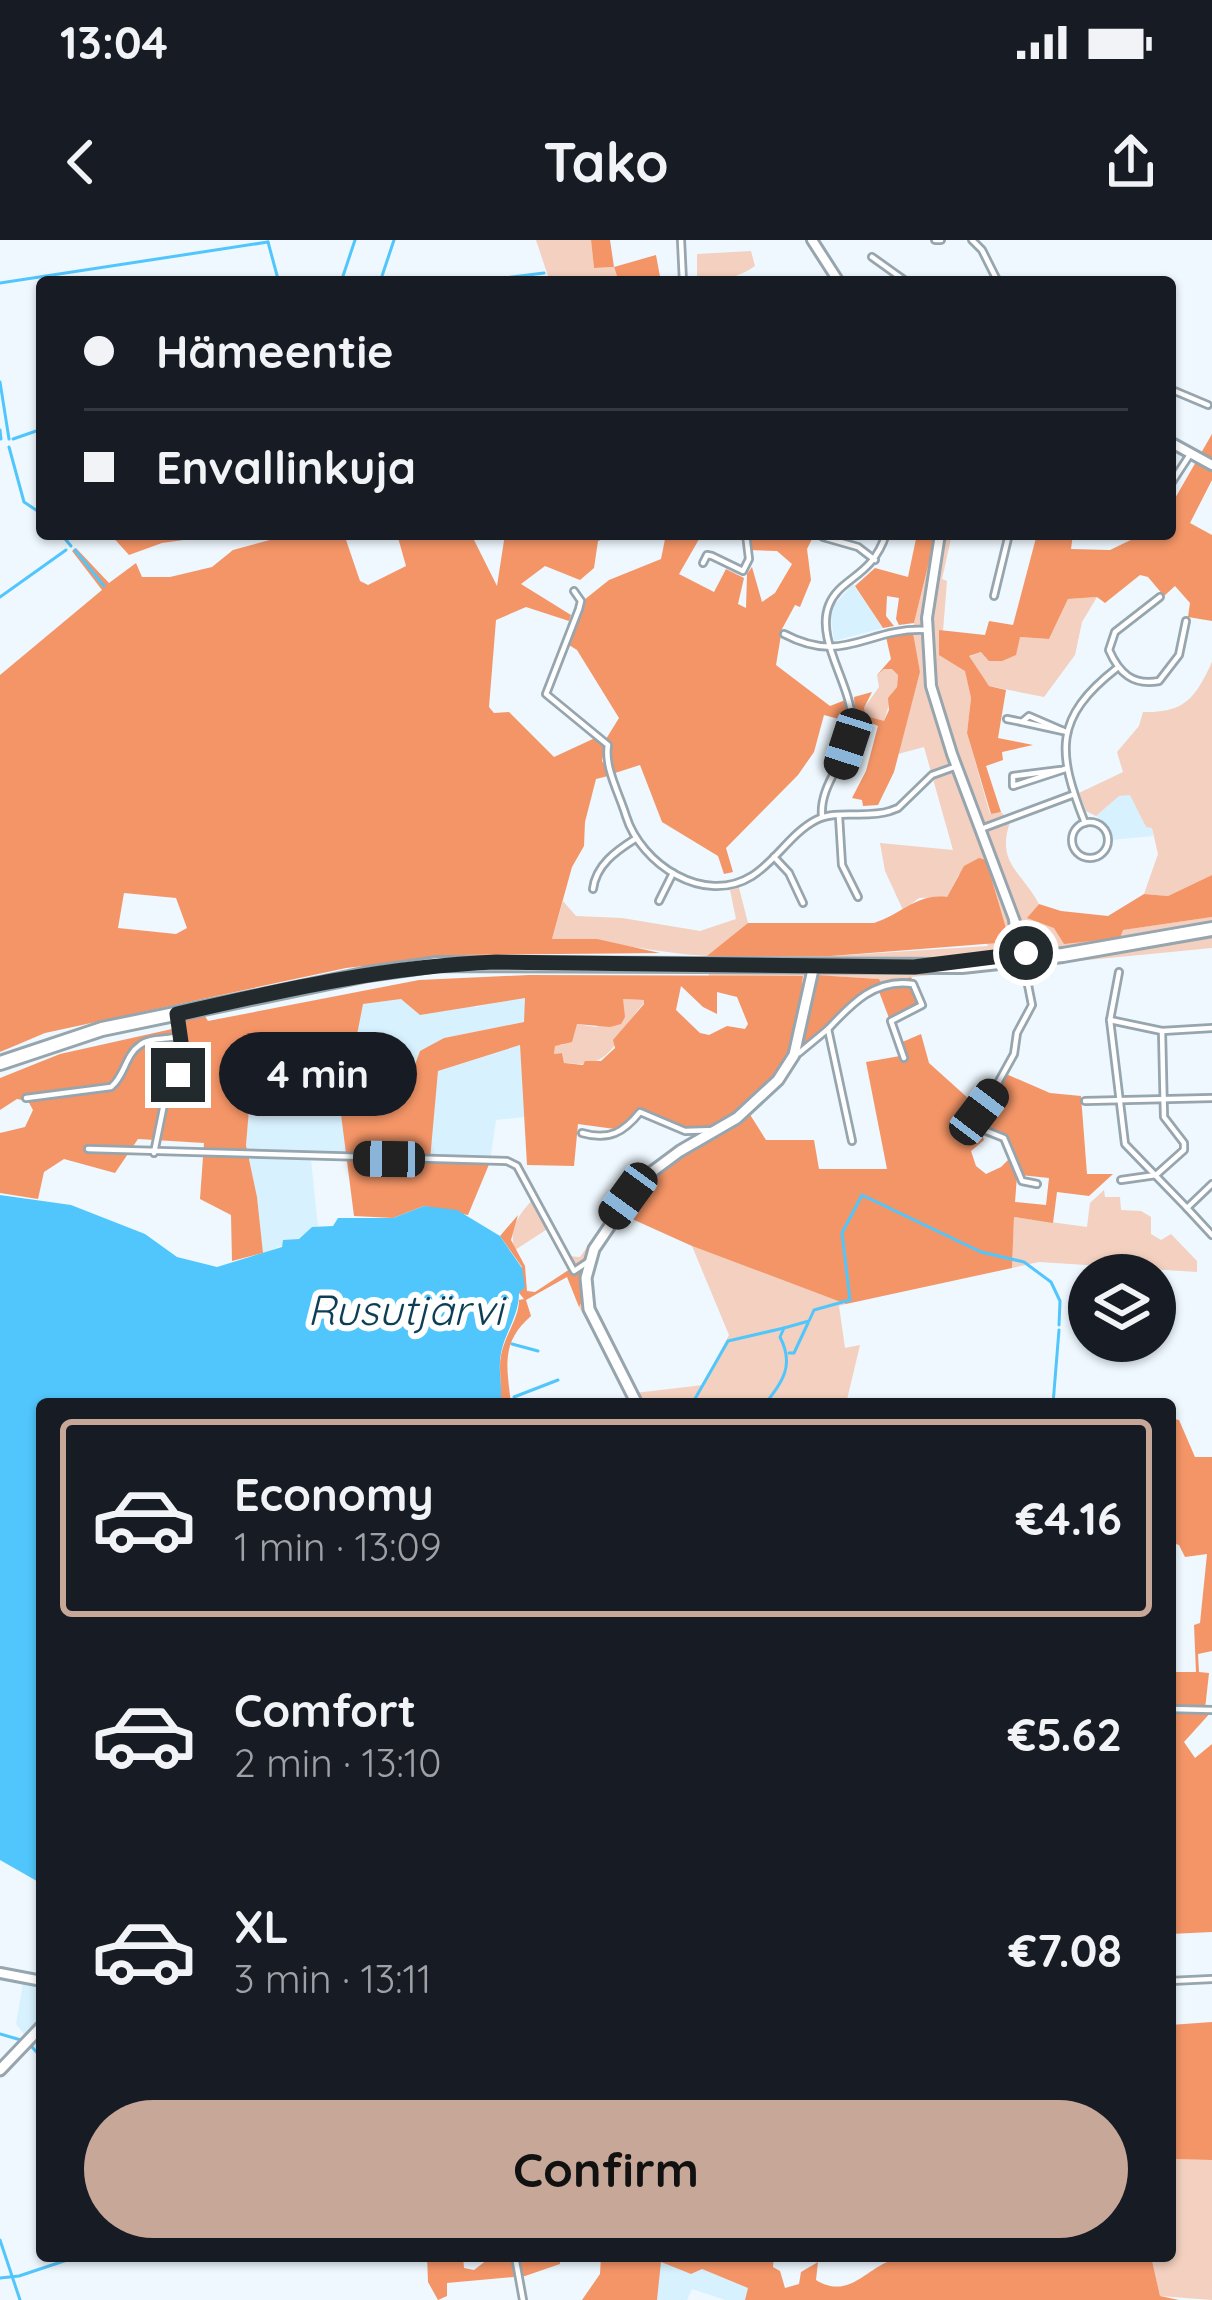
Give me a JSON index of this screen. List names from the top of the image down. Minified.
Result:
{"water":["Rusutjärvi"],"page":{"status":"13:04","header":"Tako","banner":["Hämeentie","Envallinkuja"],"bubble":"4 min","list":[{"name":"Economy","note":"1 min · 13:09","value":"€4.16"},{"name":"Comfort","note":"2 min · 13:10","value":"€5.62"},{"name":"XL","note":"3 min · 13:11","value":"€7.08"}],"buttons":"Confirm"}}
